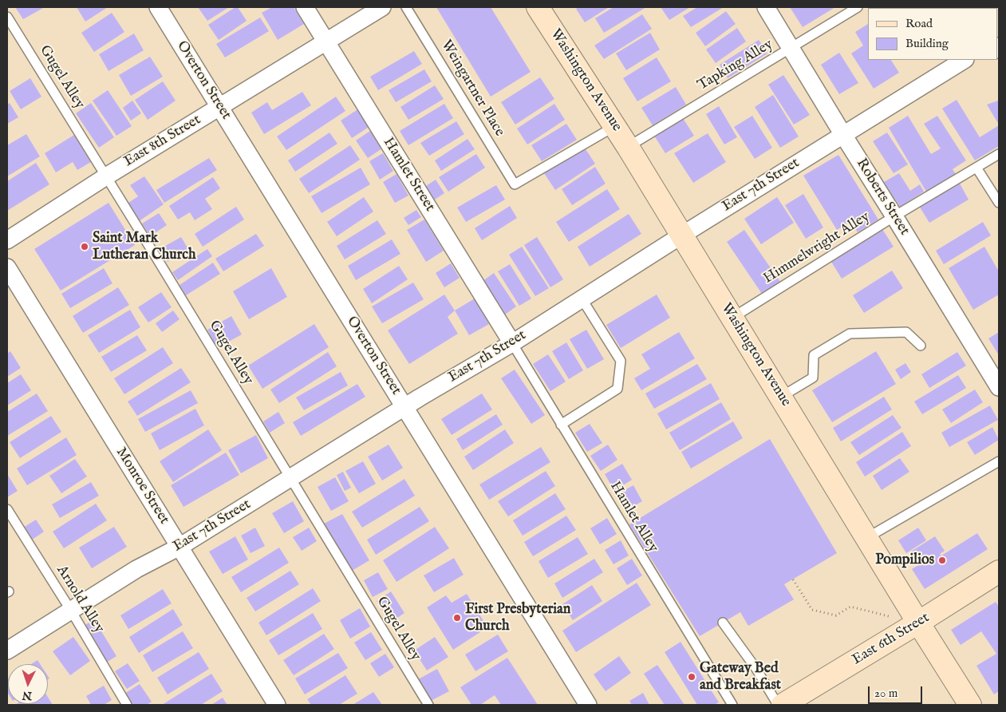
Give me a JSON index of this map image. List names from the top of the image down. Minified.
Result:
{"streets":{"street":["Overton Street","Washington Avenue","East 8th Street","Hamlet Street","East 7th Street","Roberts Street","Monroe Street","East 6th Street"],"lane":["Tapking Alley","Gugel Alley","Weingartner Place","Himmelwright Alley","Hamlet Alley","Arnold Alley"]},"crossings":[["Tapking Alley","Washington Avenue"],["Tapking Alley","Roberts Street"],["Gugel Alley","East 8th Street"],["Gugel Alley","East 7th Street"],["Overton Street","East 8th Street"],["Overton Street","East 7th Street"],["Washington Avenue","Weingartner Place"],["Washington Avenue","East 7th Street"],["Washington Avenue","Himmelwright Alley"],["Washington Avenue","East 6th Street"],["East 8th Street","Hamlet Street"],["Hamlet Street","East 7th Street"],["Hamlet Street","Hamlet Alley"],["East 7th Street","Roberts Street"],["East 7th Street","Monroe Street"],["East 7th Street","Hamlet Alley"],["East 7th Street","Arnold Alley"],["Roberts Street","Himmelwright Alley"]],"places":["Saint Mark Lutheran Church","Pompilios","First Presbyterian Church","Gateway Bed and Breakfast"],"legend":["Road","Building"],"scale_bar":"20 m","north":"bottom"}
